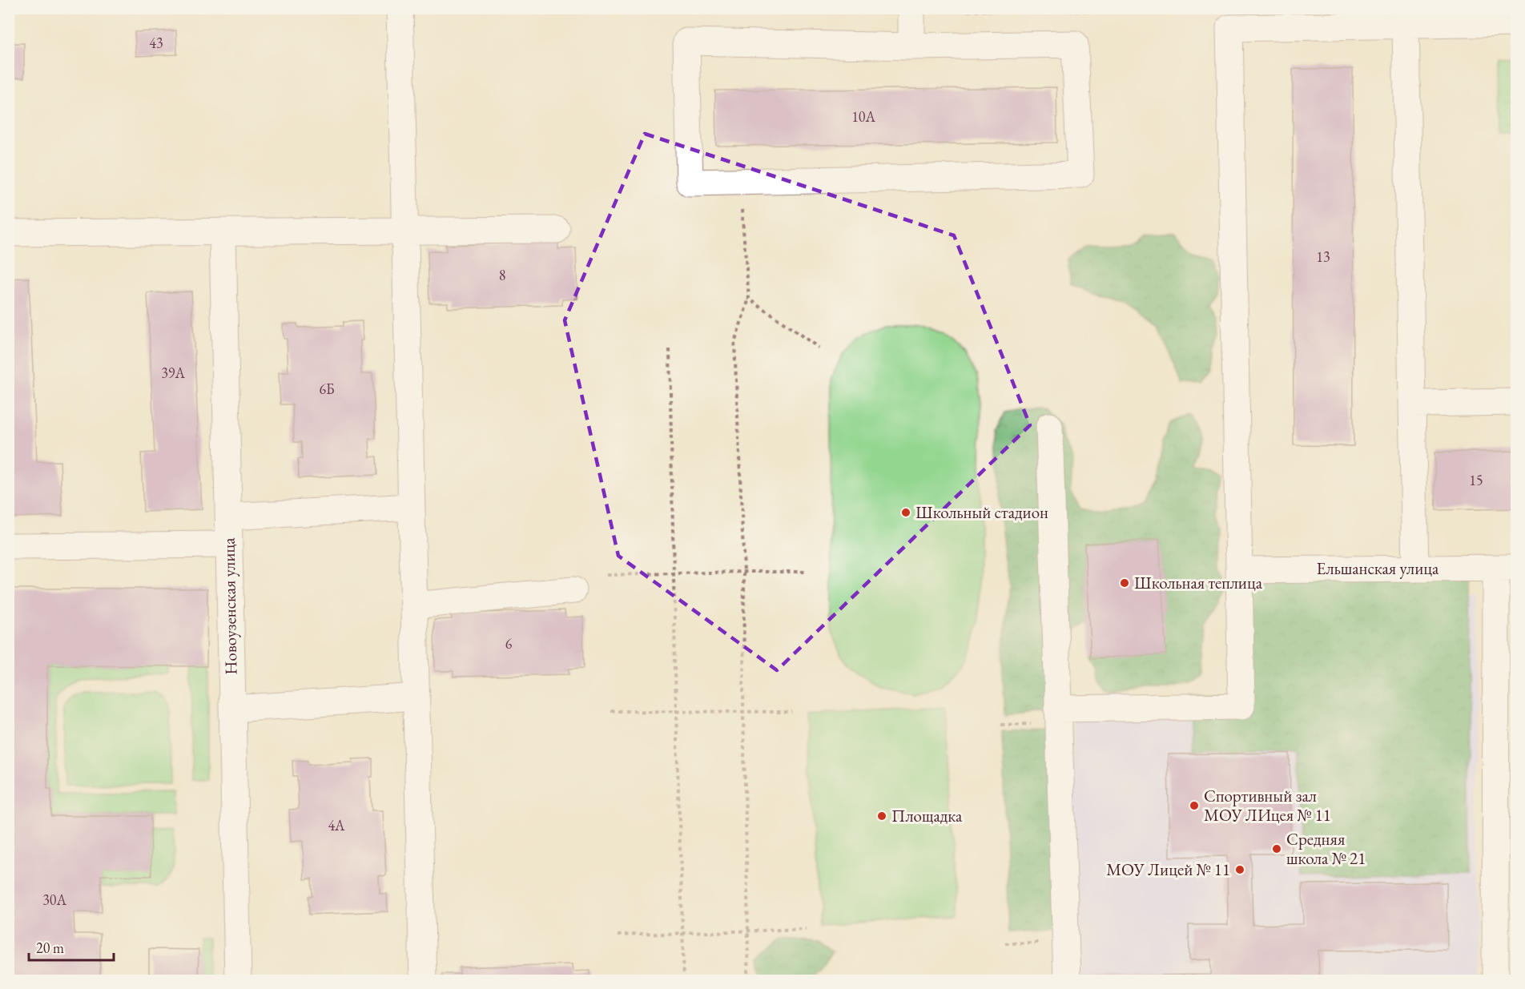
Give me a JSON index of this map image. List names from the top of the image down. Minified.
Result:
{"streets":{"street":["Ельшанская улица","Новоузенская улица"]},"places":["Школьный стадион","Школьная теплица","Спортивный зал МОУ ЛИцея № 11","Площадка","Средняя школа № 21","МОУ Лицей № 11"],"house_numbers":["43","10А","13","8","39А","6Б","15","6","4А","30А"],"scale_bar":"20 m"}
